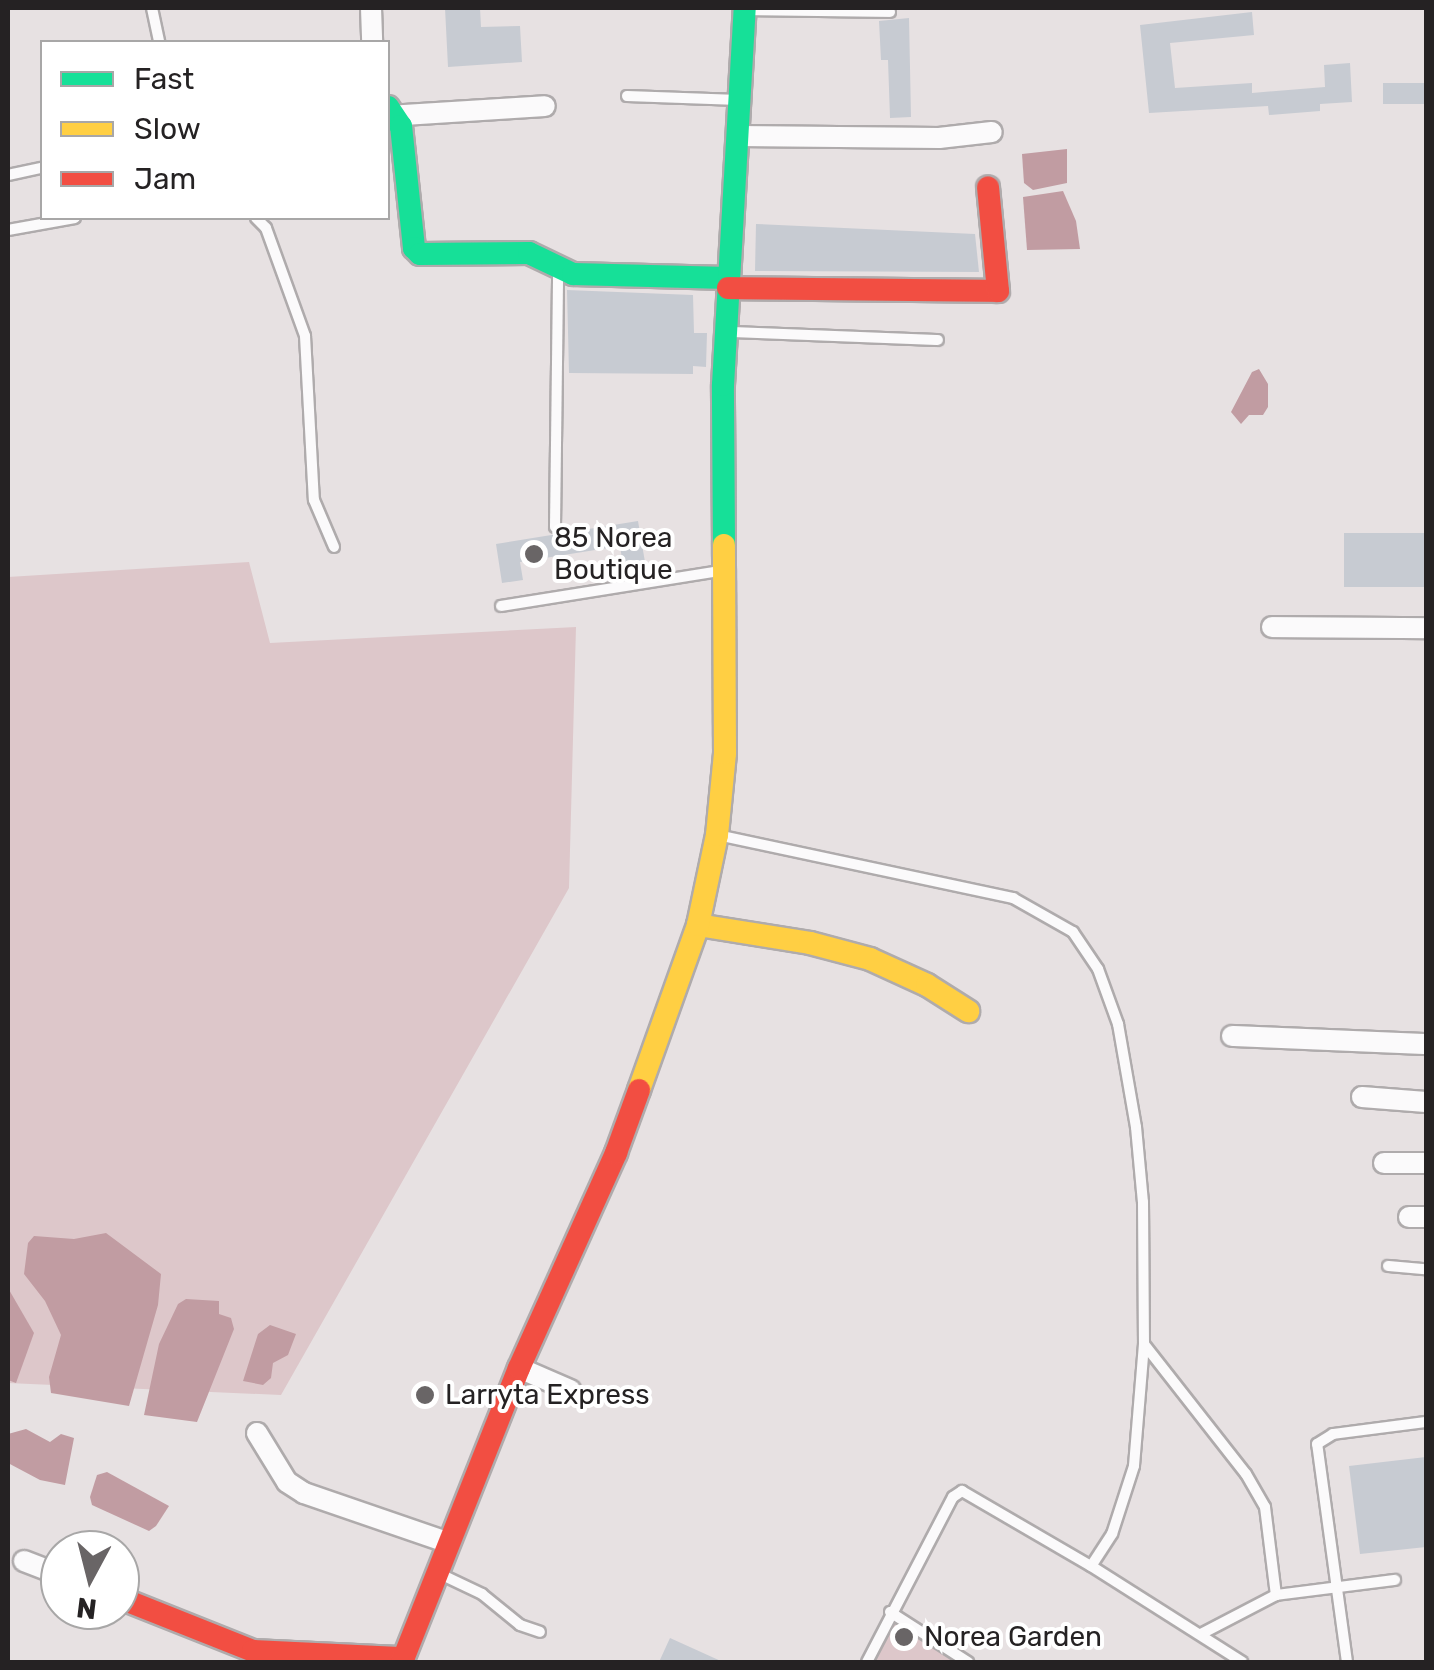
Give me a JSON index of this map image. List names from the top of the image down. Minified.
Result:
{"places":["85 Norea Boutique","Larryta Express","Norea Garden"],"legend":["Fast","Slow","Jam"],"north":"bottom"}
